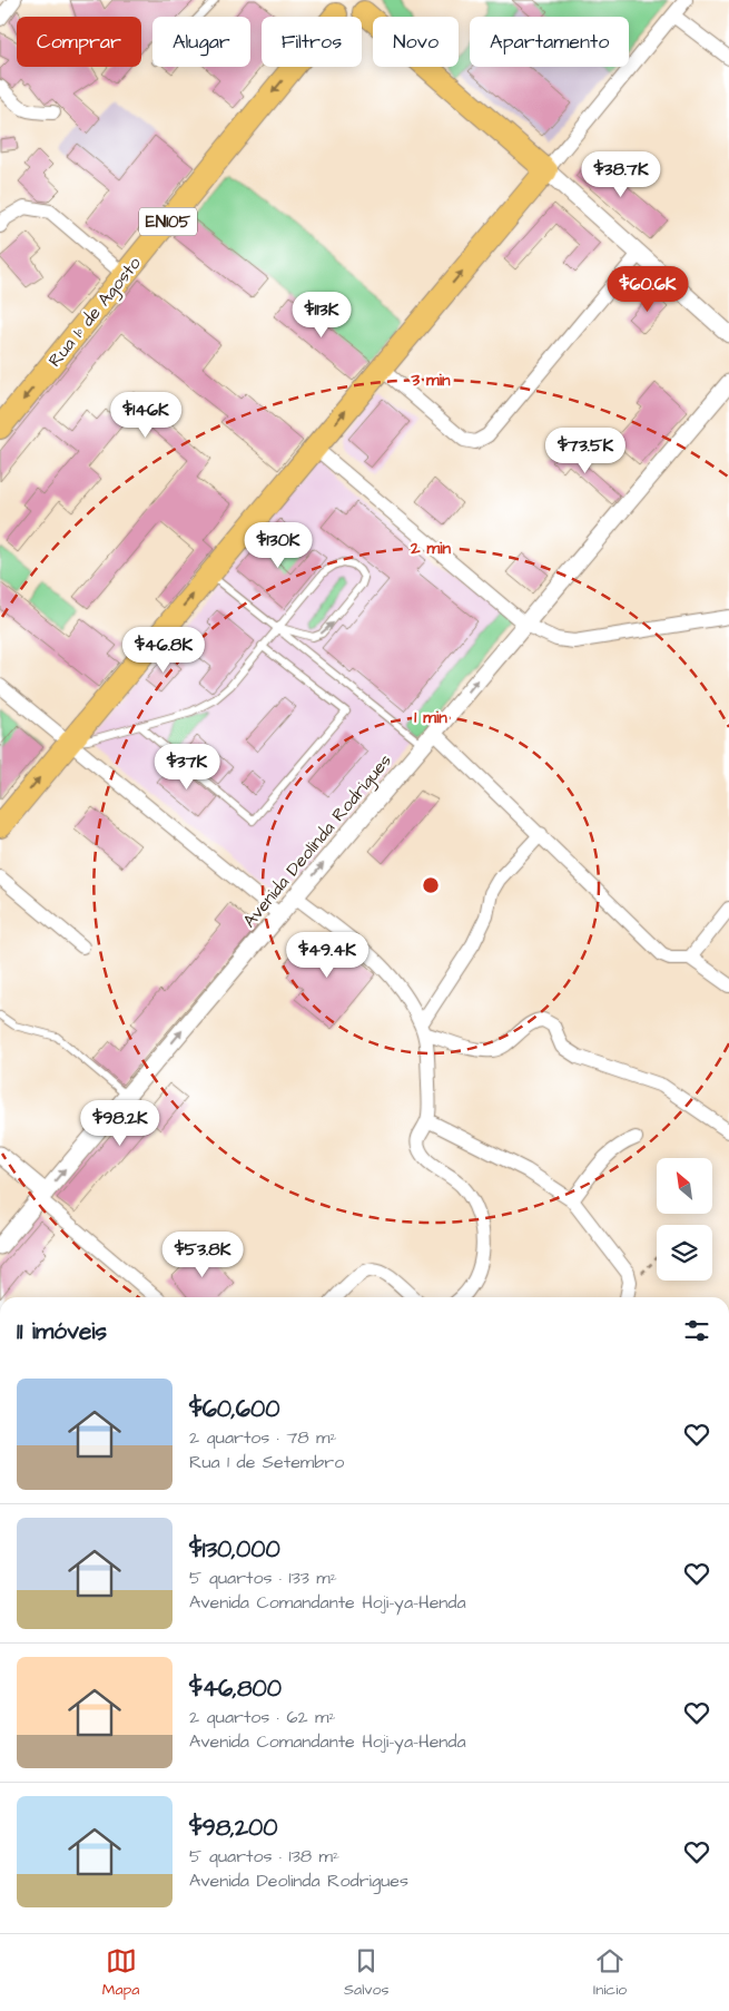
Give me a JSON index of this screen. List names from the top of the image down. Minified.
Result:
{"streets":{"main road":["EN105","Rua 1º de Agosto"],"street":["Avenida Deolinda Rodrigues"]},"crossings":[["EN105","Rua 1º de Agosto"]],"one_way":["Rua 1º de Agosto","Avenida Deolinda Rodrigues"],"north":"top left","page":{"chip":["Comprar","Alugar","Filtros","Novo","Apartamento"],"price":["$38.7K","$60.6K","$113K","$146K","$73.5K","$130K","$46.8K","$37K","$49.4K","$98.2K","$53.8K"],"heading":"11 imóveis","list":[{"name":"$60,600","note":"2 quartos · 78 m² · Rua 1 de Setembro"},{"name":"$130,000","note":"5 quartos · 133 m² · Avenida Comandante Hoji-ya-Henda"},{"name":"$46,800","note":"2 quartos · 62 m² · Avenida Comandante Hoji-ya-Henda"},{"name":"$98,200","note":"5 quartos · 138 m² · Avenida Deolinda Rodrigues"}],"tabs":["Mapa","Salvos","Início"]},"rings":["3 min","2 min","1 min"]}
